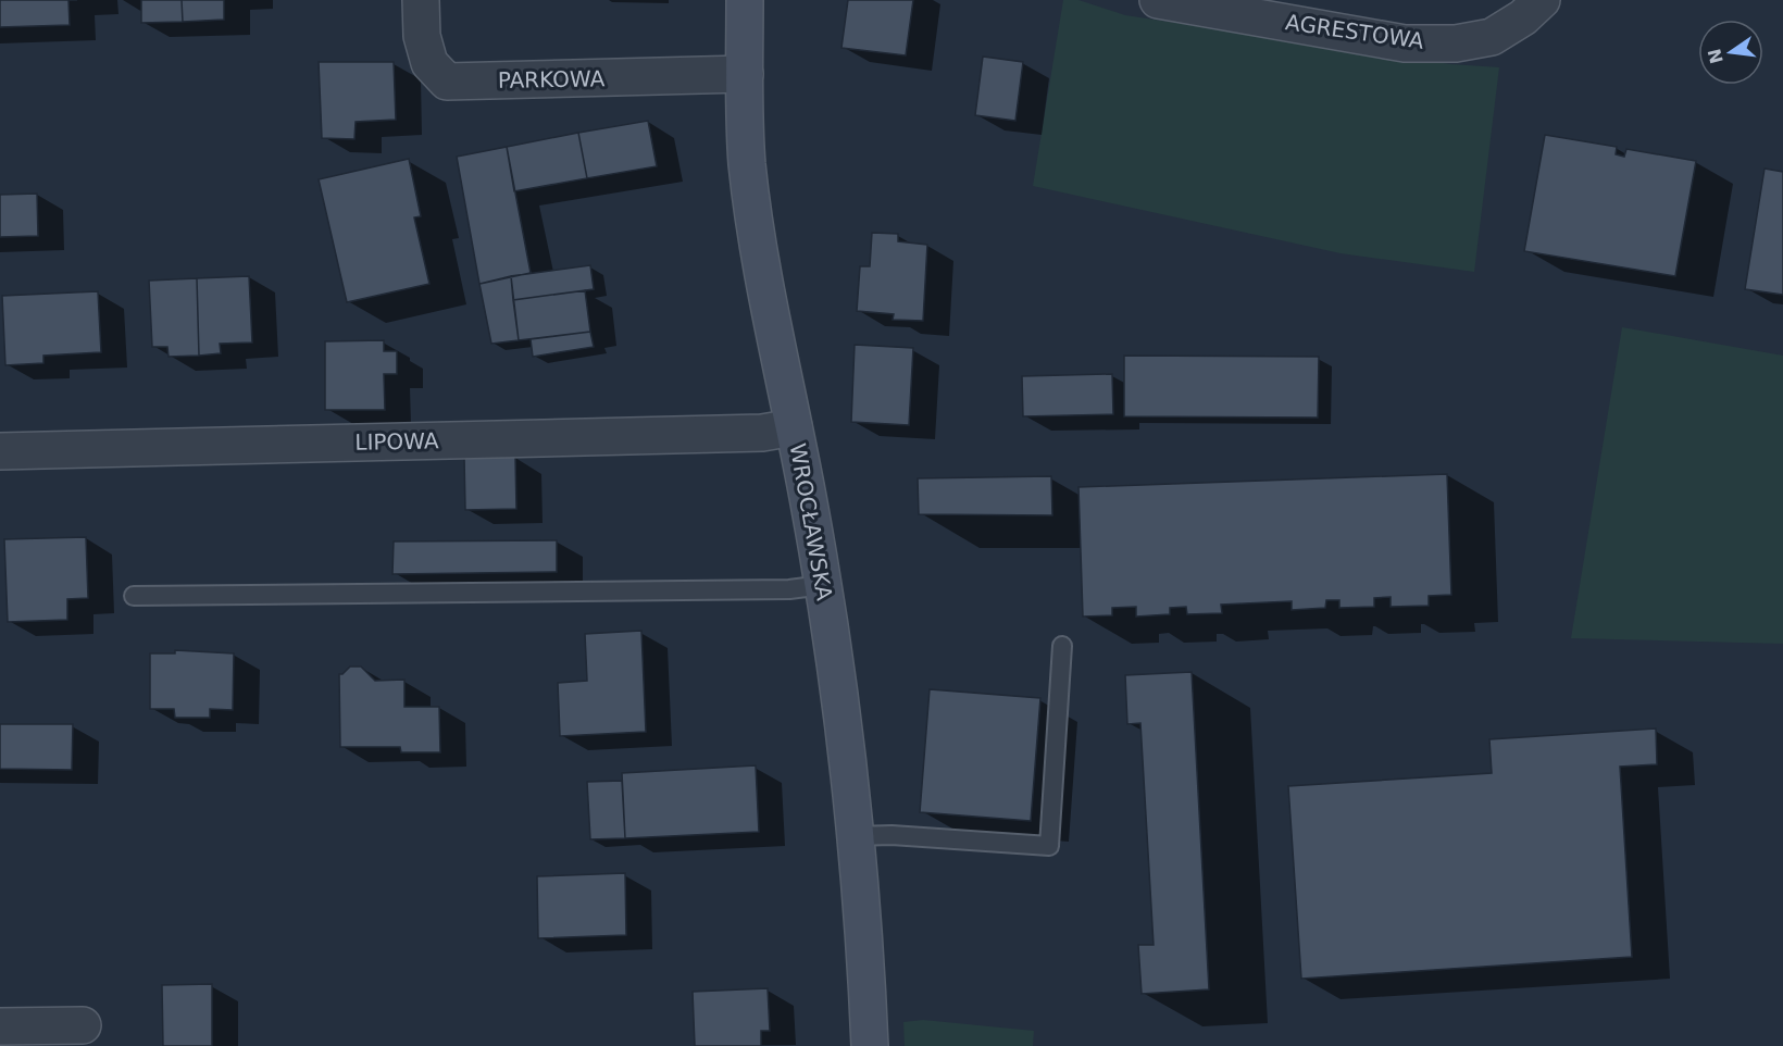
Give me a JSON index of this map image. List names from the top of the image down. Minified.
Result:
{"streets":{"street":["AGRESTOWA","PARKOWA","LIPOWA","WROCŁAWSKA"]},"crossings":[["PARKOWA","WROCŁAWSKA"],["LIPOWA","WROCŁAWSKA"]],"north":"left"}
